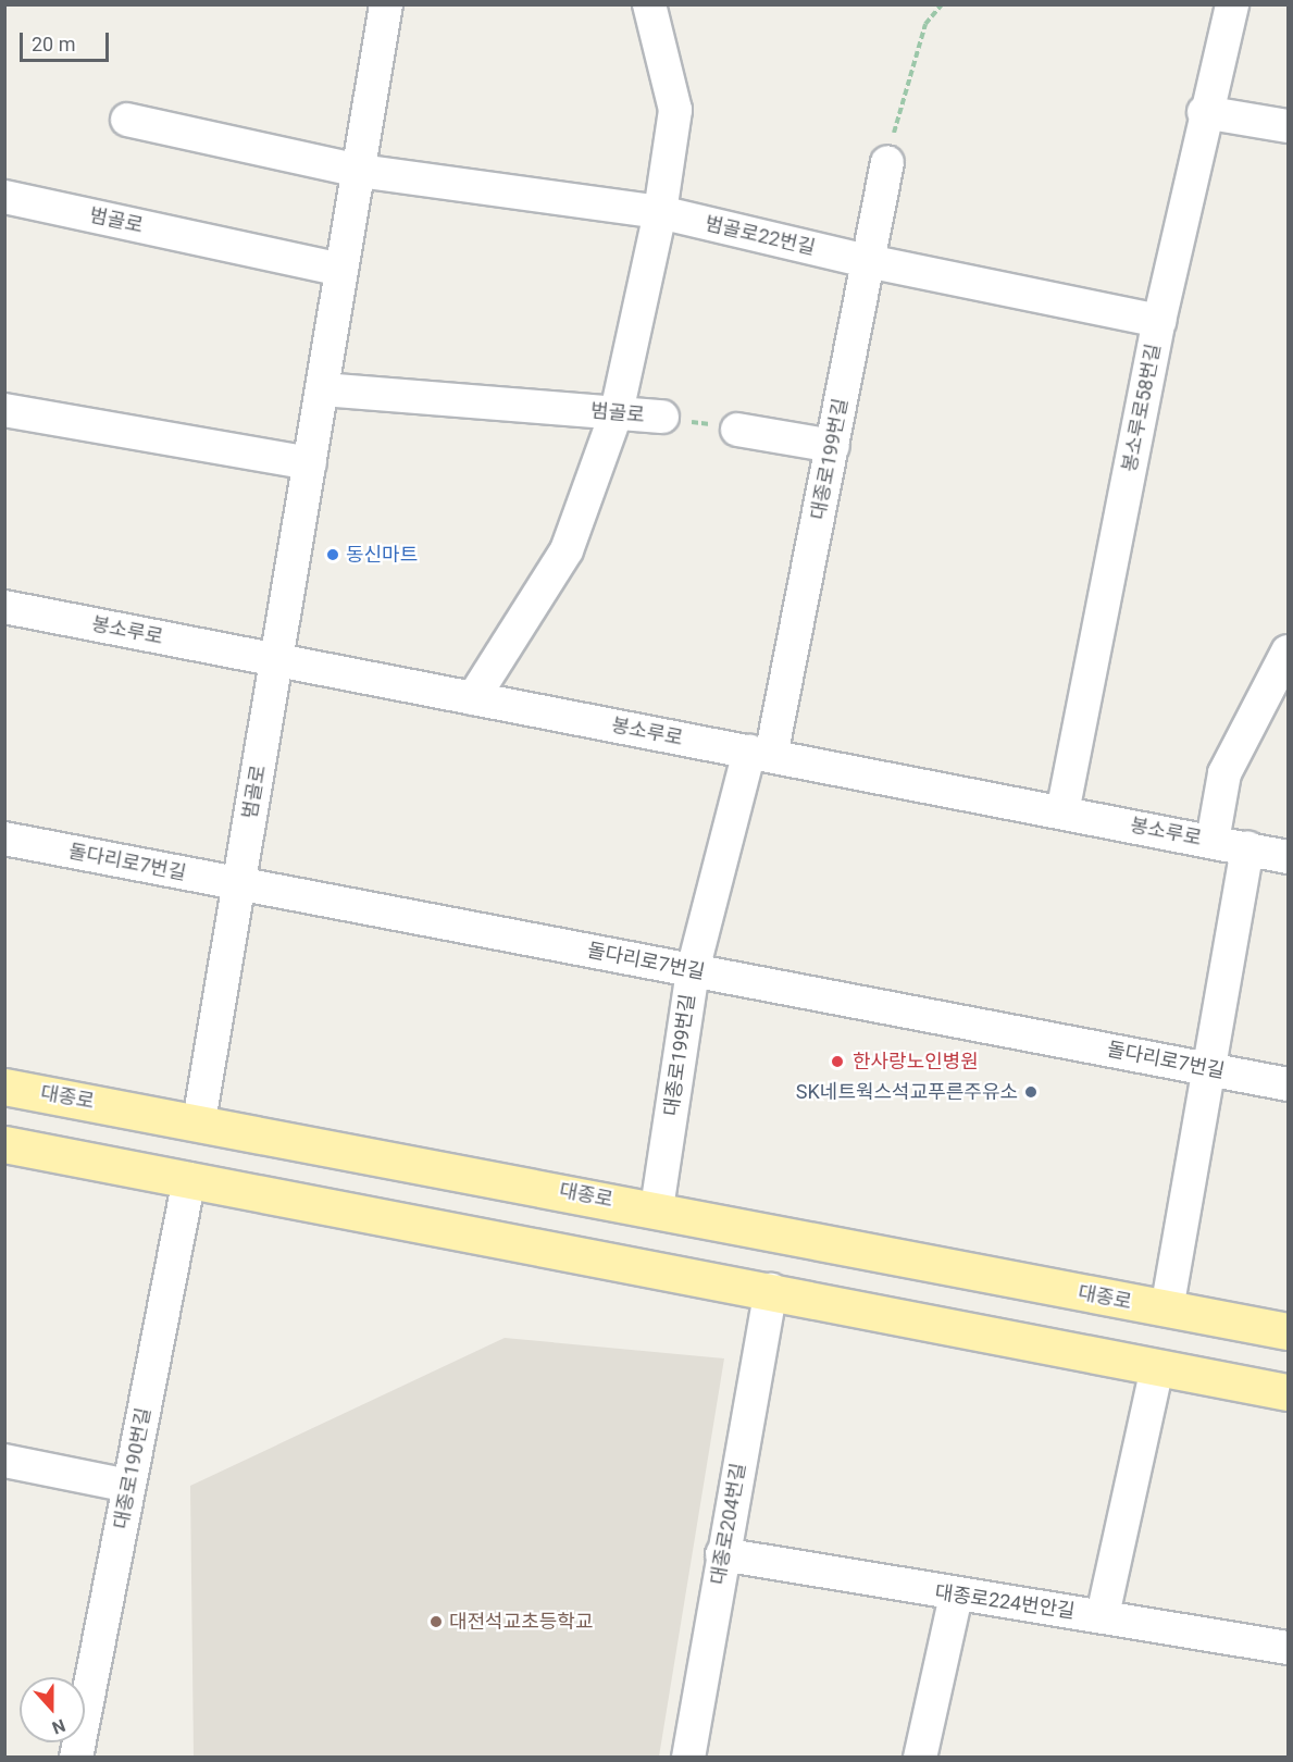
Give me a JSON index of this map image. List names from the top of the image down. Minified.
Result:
{"streets":{"main road":["대종로"],"street":["범골로","범골로22번길","봉소루로58번길","대종로199번길","봉소루로","돌다리로7번길","대종로190번길","대종로204번길","대종로224번안길"]},"crossings":[["범골로","범골로22번길"],["범골로","봉소루로"],["범골로","돌다리로7번길"],["범골로","대종로"],["범골로22번길","봉소루로58번길"],["범골로22번길","대종로199번길"],["봉소루로58번길","봉소루로"],["대종로199번길","봉소루로"],["대종로199번길","돌다리로7번길"],["대종로199번길","대종로"],["대종로204번길","대종로224번안길"]],"places":["동신마트","한사랑노인병원","SK네트웍스석교푸른주유소","대전석교초등학교"],"scale_bar":"20 m","north":"bottom"}
